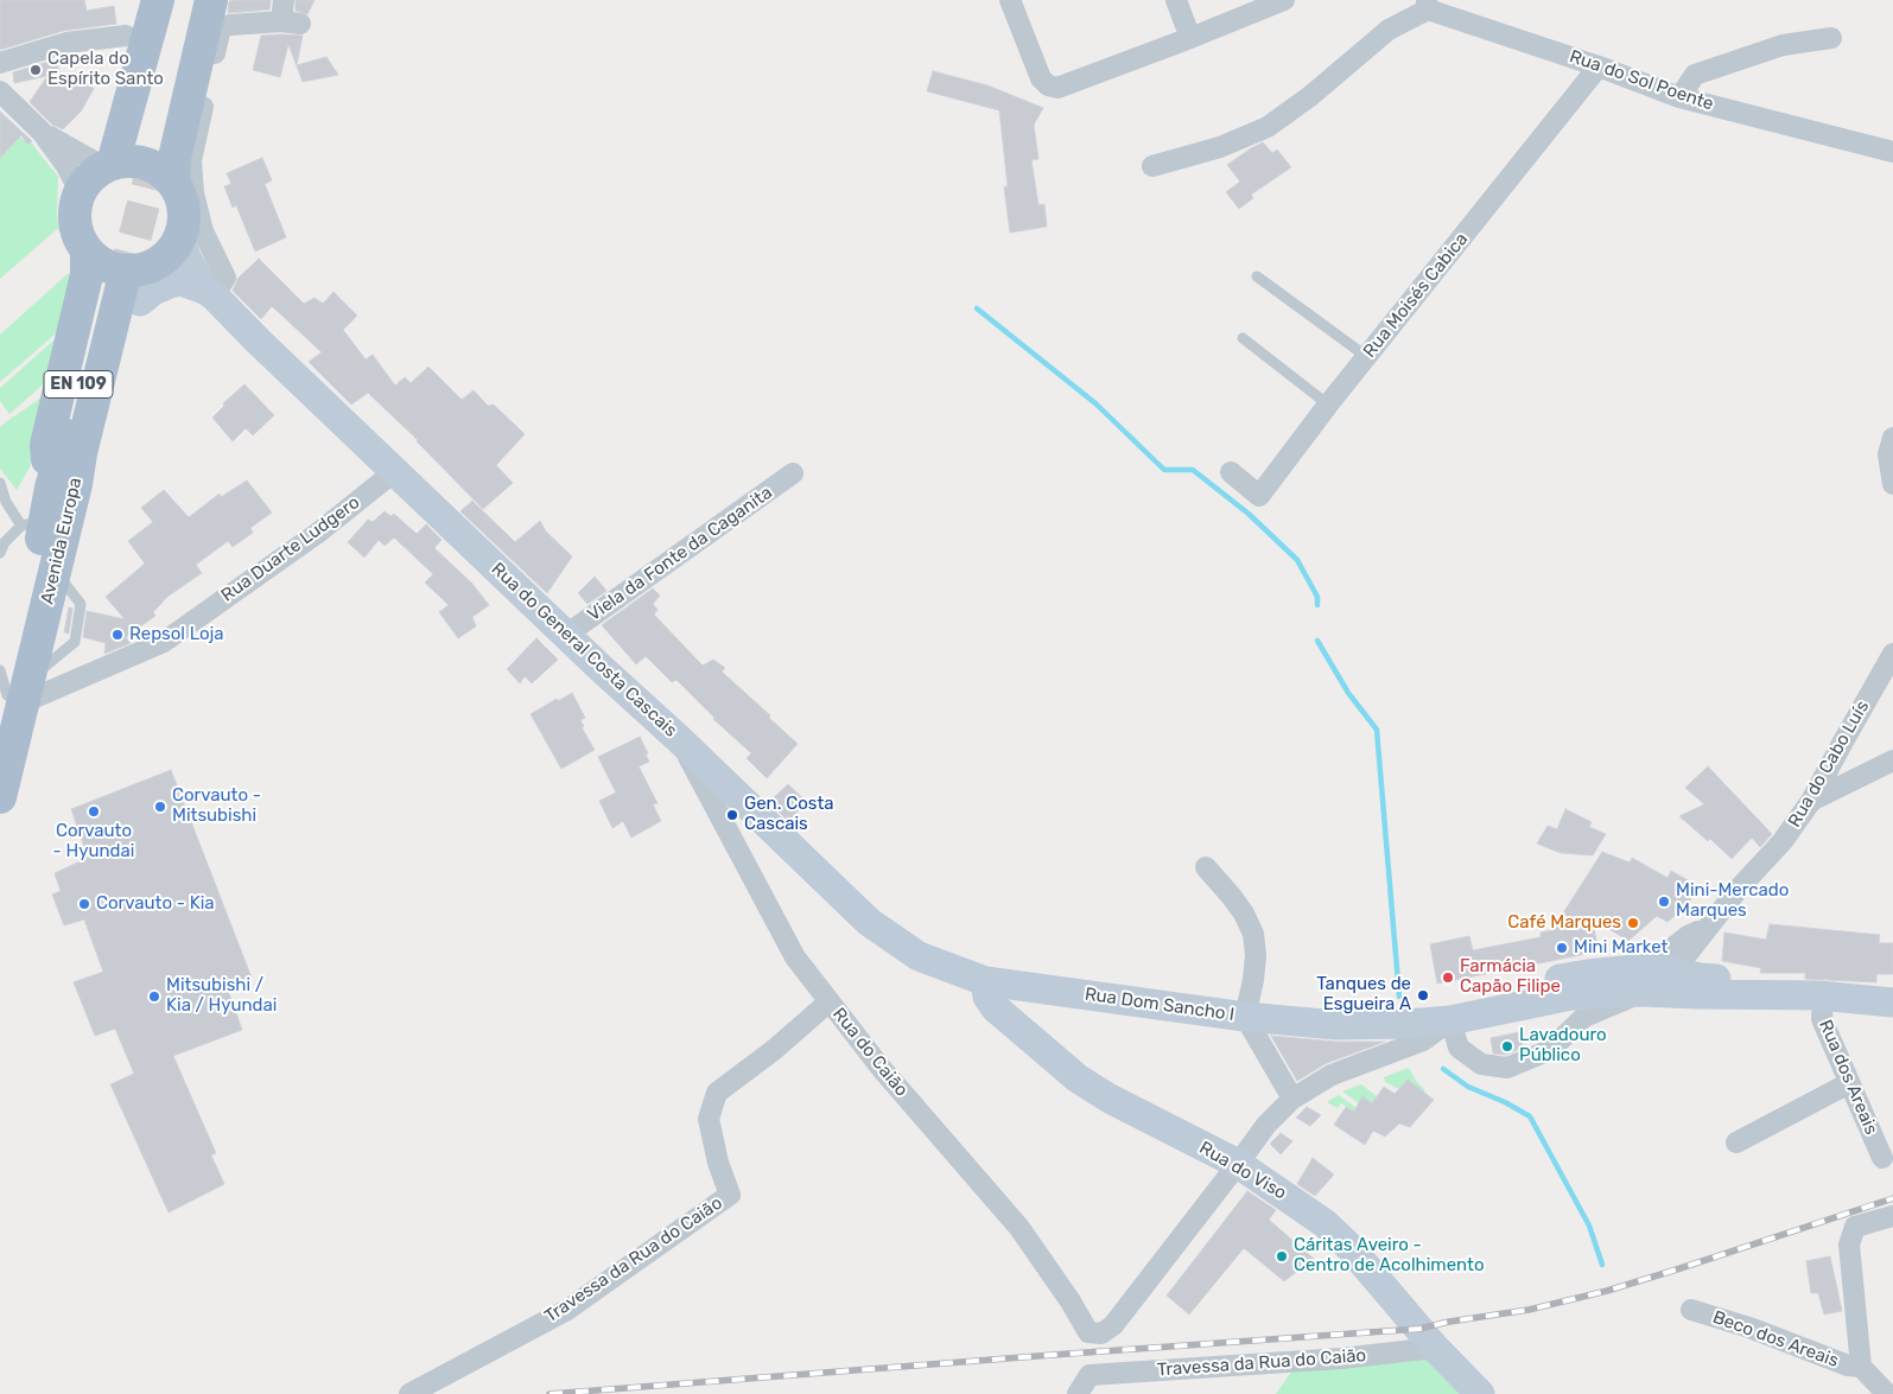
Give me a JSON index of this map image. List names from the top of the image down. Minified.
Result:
{"streets":{"main road":["EN 109","Avenida Europa","Rua do General Costa Cascais","Rua Dom Sancho I","Rua do Viso"],"street":["Rua do Sol Poente","Rua Moisés Cabica","Rua Duarte Ludgero","Viela da Fonte da Caganita","Rua do Cabo Luís","Rua do Caião","Rua dos Areais","Travessa da Rua do Caião","Beco dos Areais"]},"crossings":[["Rua do Sol Poente","Rua Moisés Cabica"],["Avenida Europa","Rua Duarte Ludgero"],["Avenida Europa","Rua do General Costa Cascais"],["Rua Duarte Ludgero","Rua do General Costa Cascais"],["Viela da Fonte da Caganita","Rua do General Costa Cascais"],["Rua do General Costa Cascais","Rua Dom Sancho I"],["Rua do General Costa Cascais","Rua do Caião"],["Rua do General Costa Cascais","Rua do Viso"],["Rua do Cabo Luís","Rua Dom Sancho I"],["Rua Dom Sancho I","Rua dos Areais"],["Rua Dom Sancho I","Rua do Viso"],["Rua do Caião","Rua do Viso"],["Rua do Caião","Travessa da Rua do Caião"],["Rua do Viso","Travessa da Rua do Caião"]],"places":["Capela do Espírito Santo","Repsol Loja","Corvauto - Mitsubishi","Corvauto - Hyundai","Gen. Costa Cascais","Mini-Mercado Marques","Corvauto - Kia","Café Marques","Mini Market","Farmácia Capão Filipe","Tanques de Esgueira A","Mitsubishi / Kia / Hyundai","Lavadouro Público","Cáritas Aveiro - Centro de Acolhimento"]}
